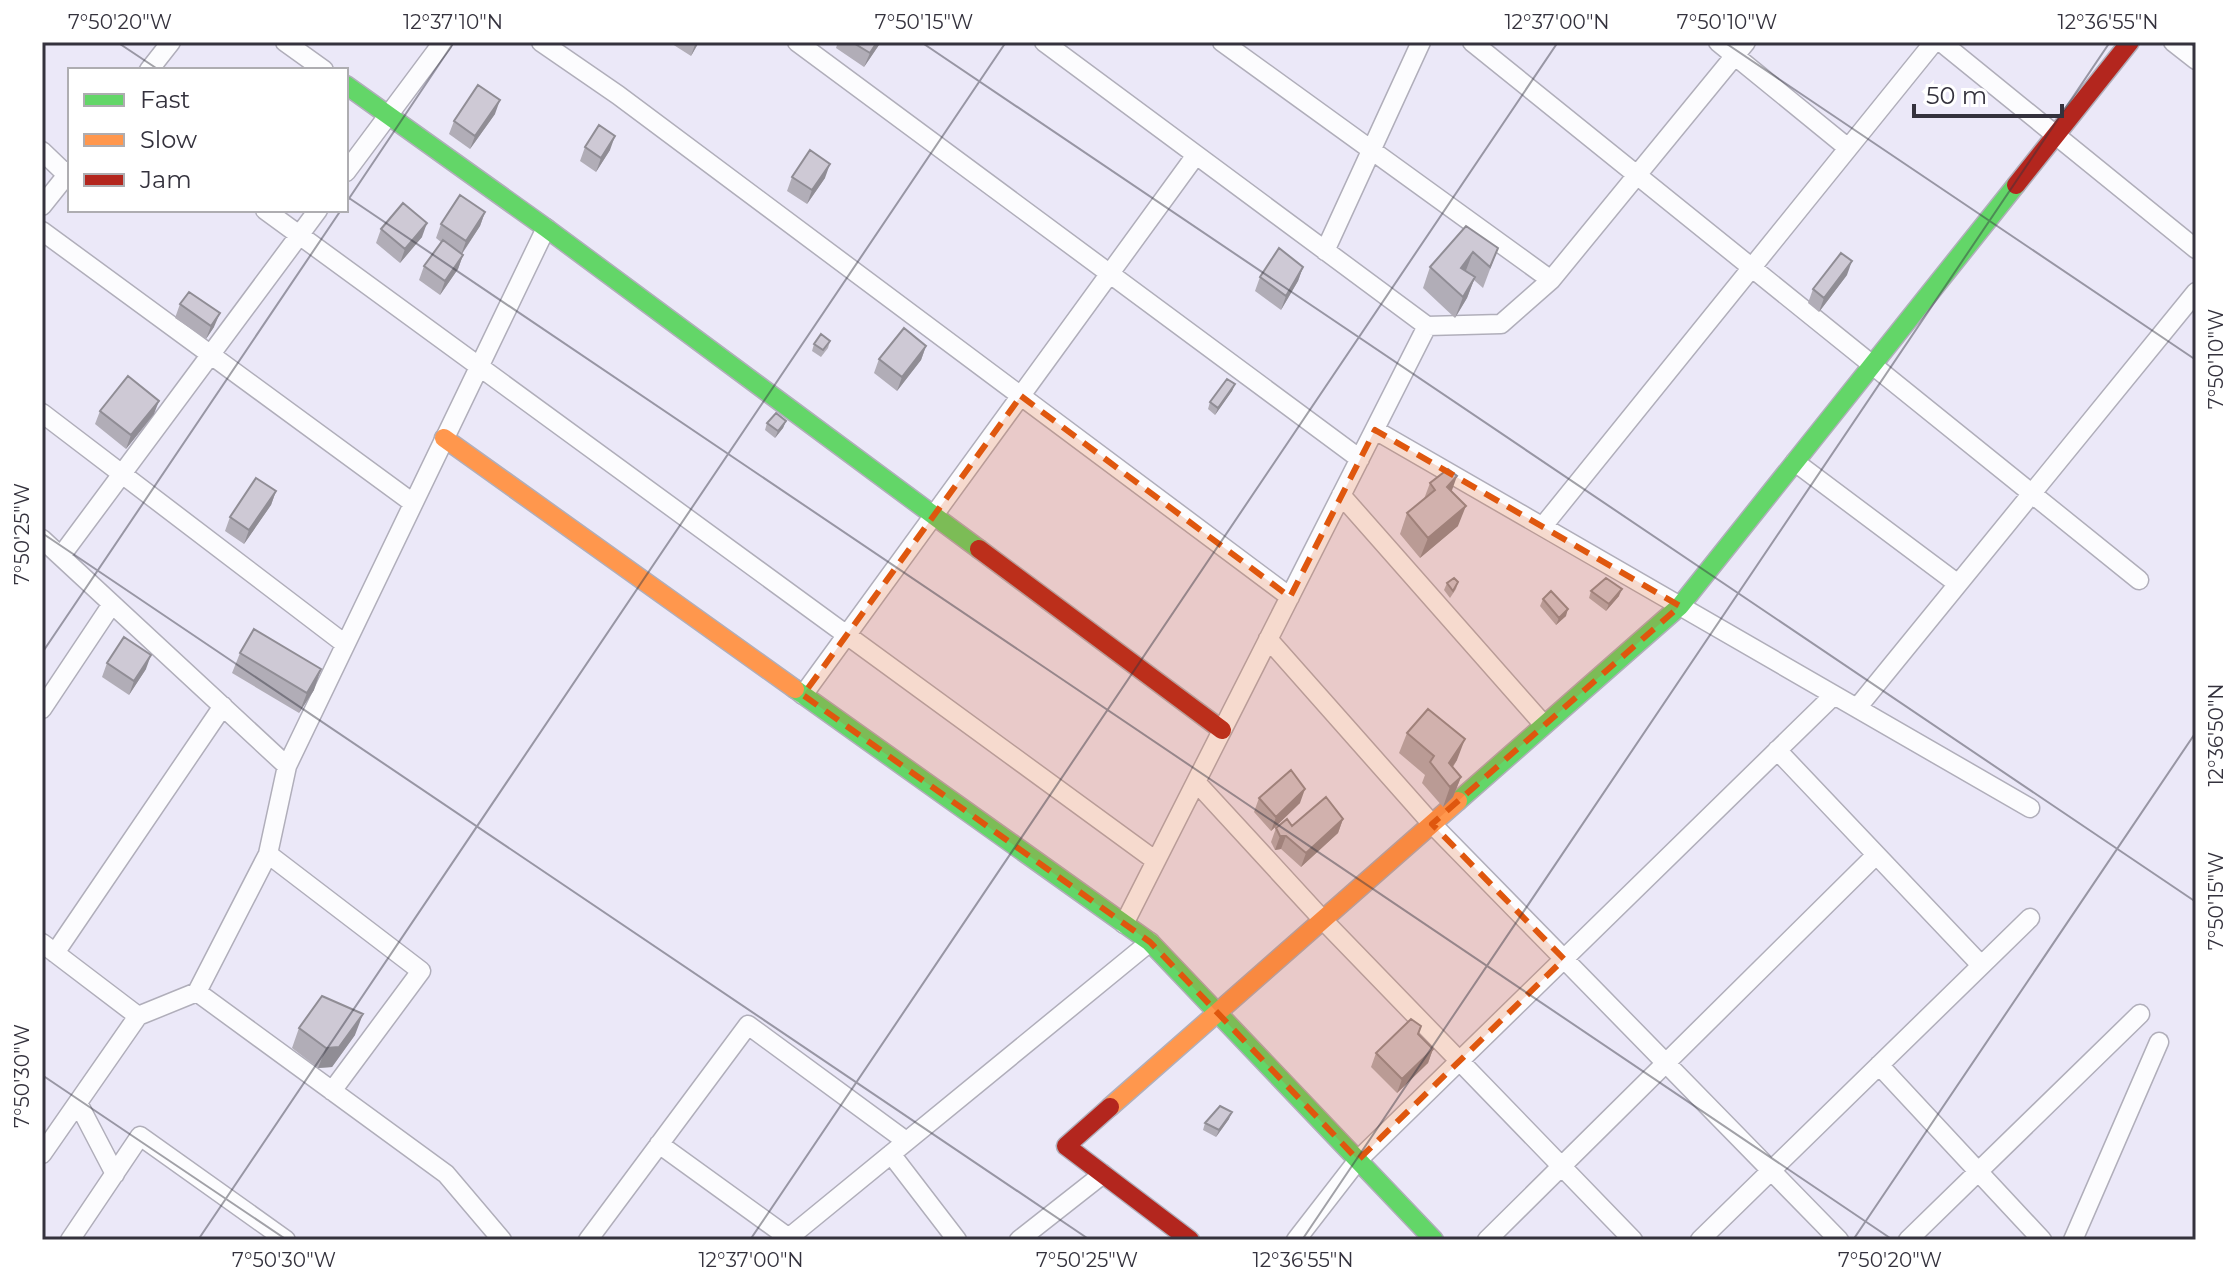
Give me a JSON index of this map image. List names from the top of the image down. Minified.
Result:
{"legend":["Fast","Slow","Jam"],"scale_bar":"50 m","coordinates":["7°50'20\"W","12°37'10\"N","7°50'15\"W","12°37'00\"N","7°50'10\"W","12°36'55\"N","7°50'25\"W","12°36'50\"N","7°50'30\"W"]}
